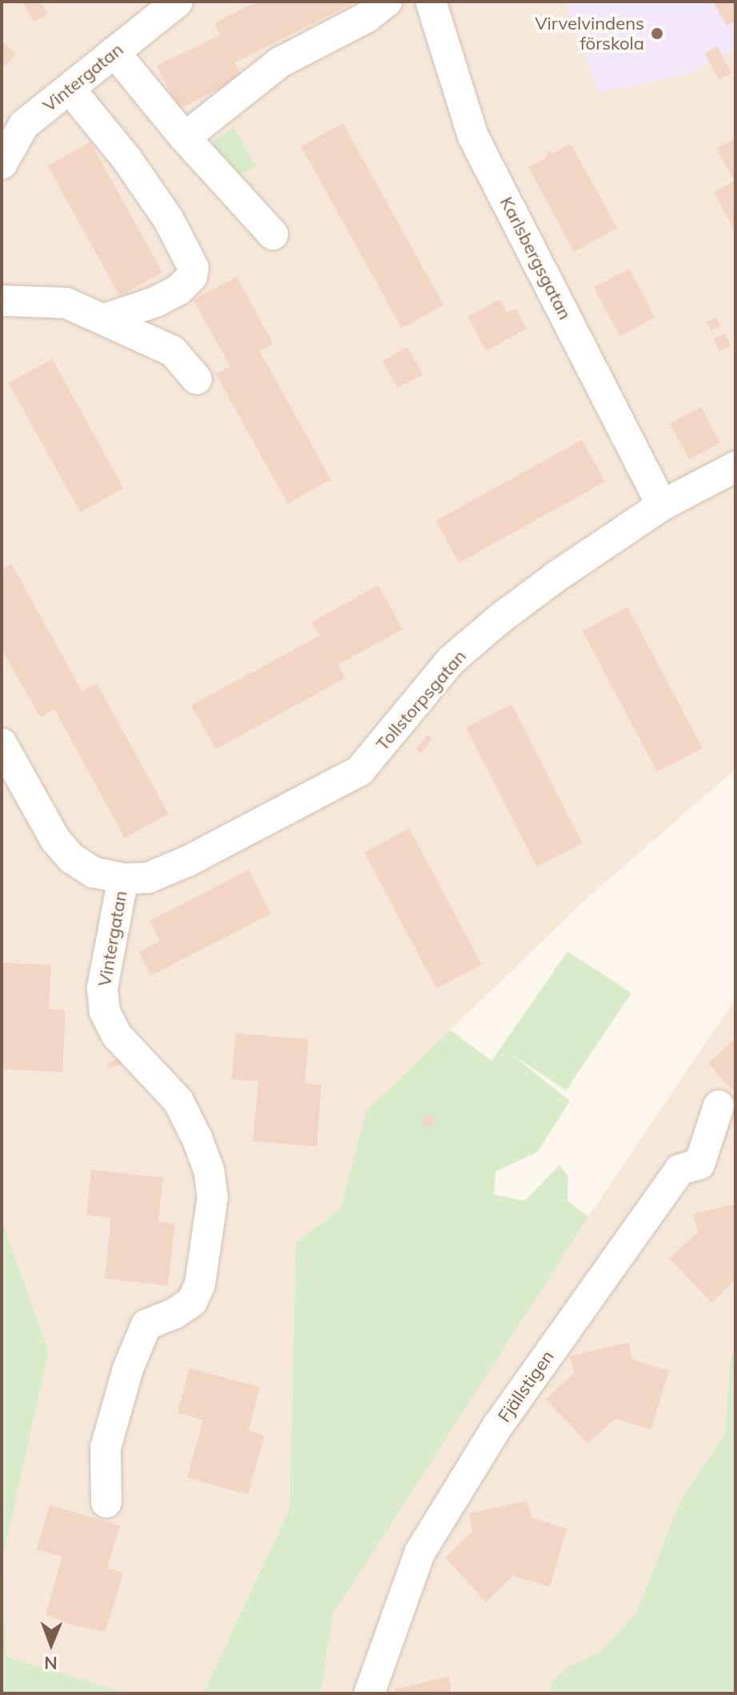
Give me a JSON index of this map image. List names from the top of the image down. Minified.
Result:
{"streets":{"street":["Vintergatan","Karlsbergsgatan","Tollstorpsgatan","Fjällstigen"]},"crossings":[["Vintergatan","Tollstorpsgatan"],["Karlsbergsgatan","Tollstorpsgatan"]],"places":["Virvelvindens förskola"],"north":"bottom"}
